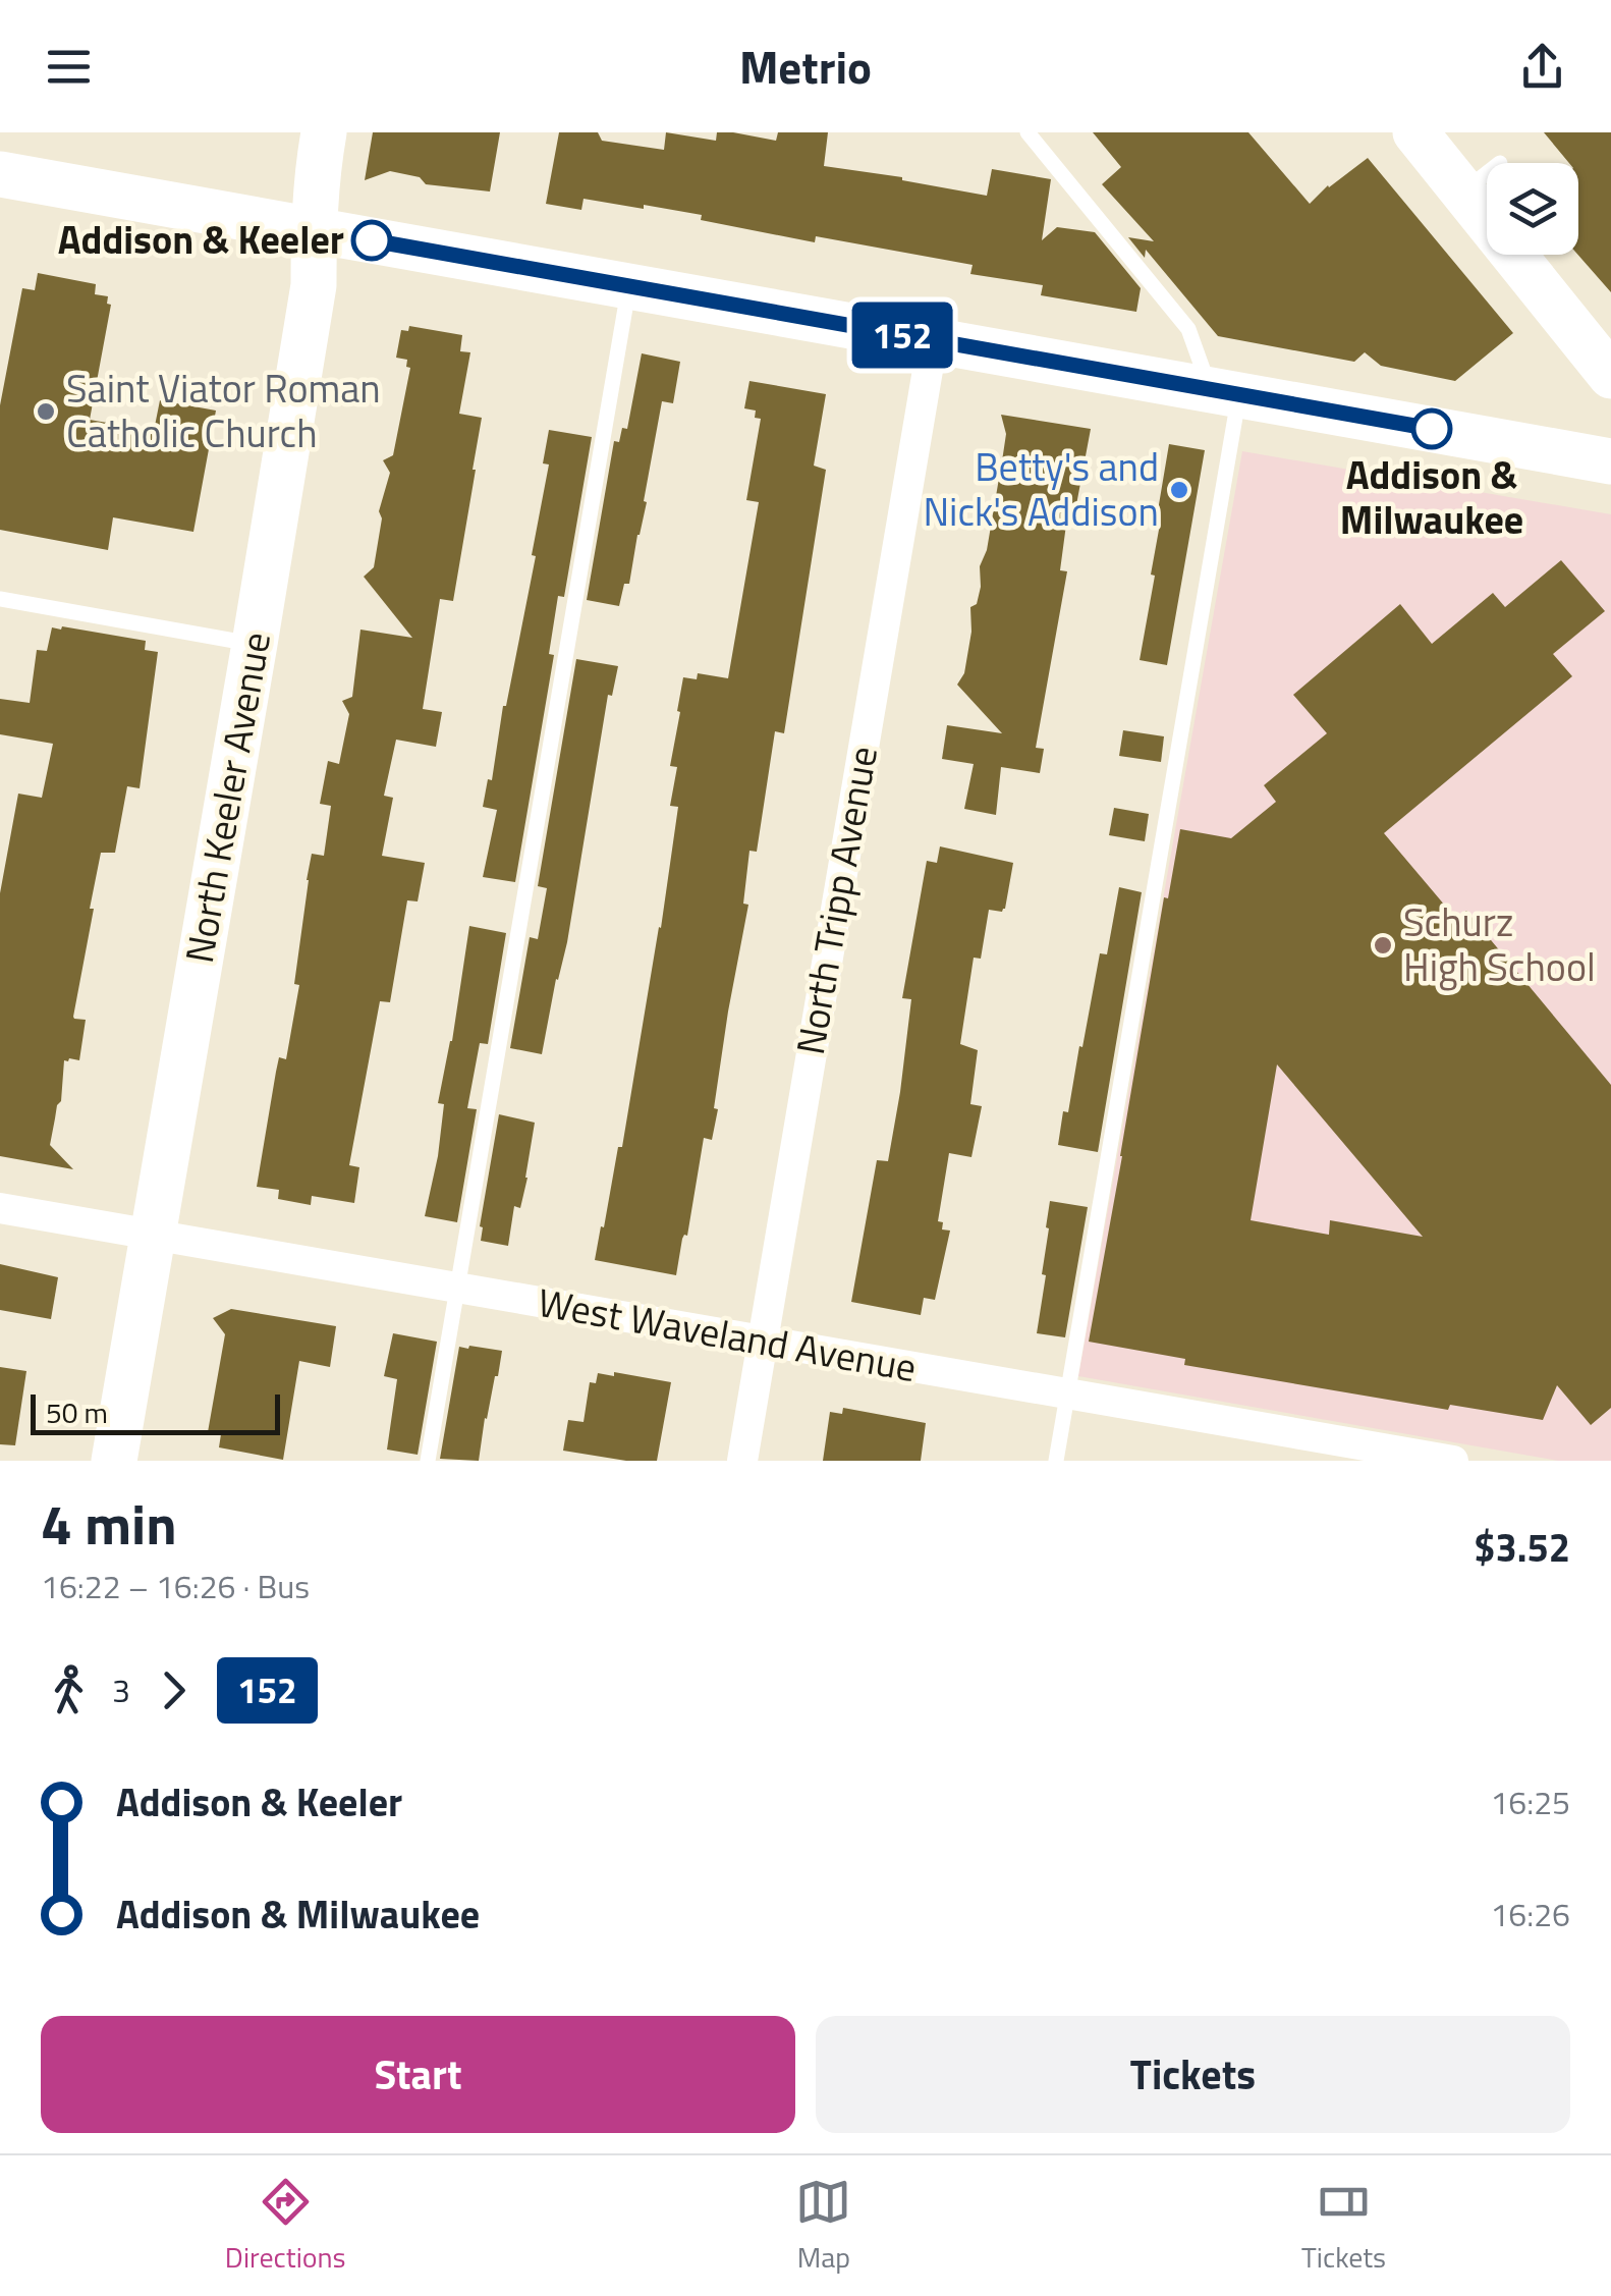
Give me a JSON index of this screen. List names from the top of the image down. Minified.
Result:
{"streets":{"street":["North Keeler Avenue","North Tripp Avenue","West Waveland Avenue"]},"crossings":[["North Keeler Avenue","West Waveland Avenue"],["North Tripp Avenue","West Waveland Avenue"]],"places":["Addison & Keeler","Saint Viator Roman Catholic Church","Addison & Milwaukee","Betty's and Nick's Addison","Schurz High School"],"lines":["bus line 152"],"scale_bar":"50 m","page":{"header":"Metrio","on_map":"152","scale":"50 m","heading":["4 min","16:22 – 16:26 · Bus","$3.52"],"legs":["3","152"],"list":[{"name":"Addison & Keeler","value":"16:25"},{"name":"Addison & Milwaukee","value":"16:26"}],"buttons":["Start","Tickets"],"tabs":["Directions","Map","Tickets"]}}
